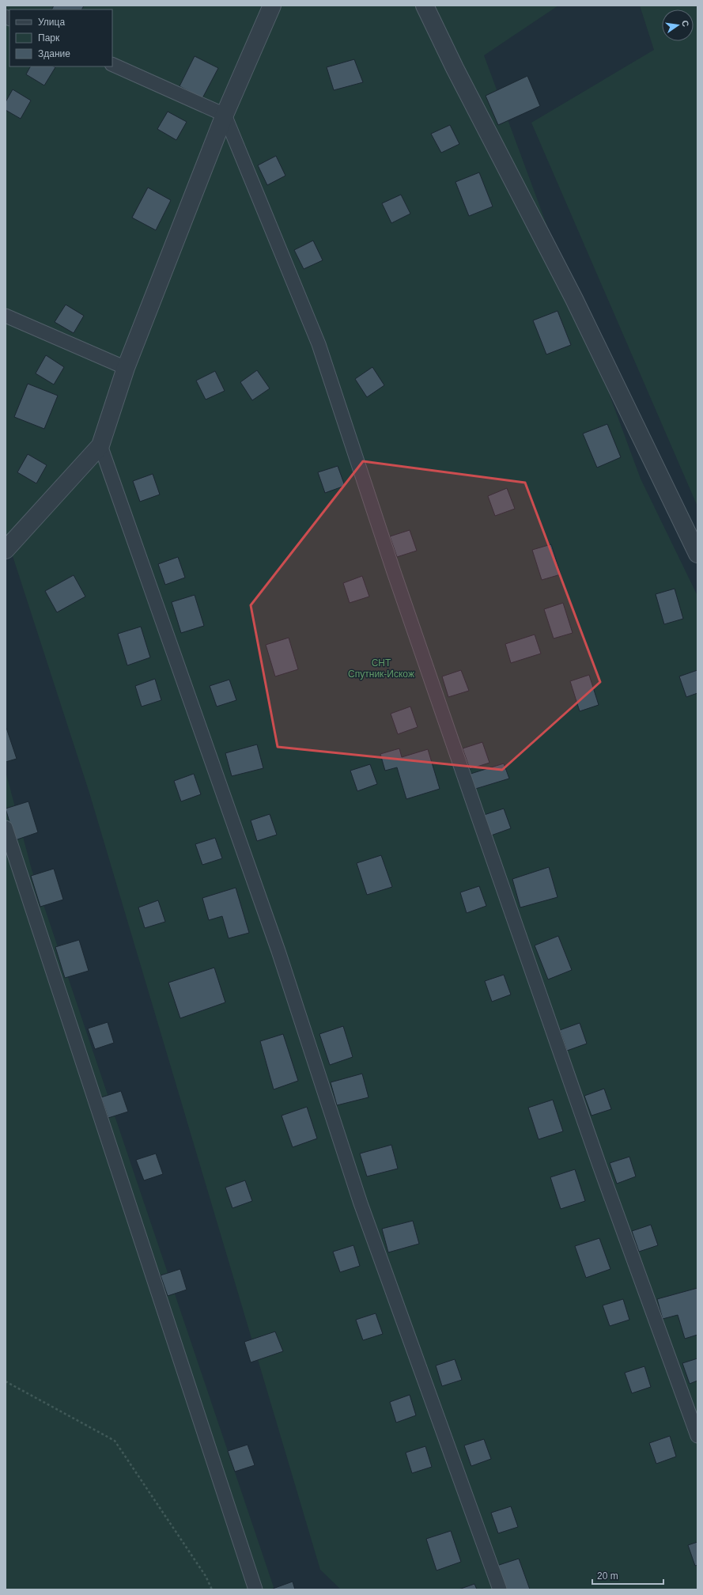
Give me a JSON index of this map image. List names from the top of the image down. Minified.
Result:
{"parks":["СНТ Спутник-Искож"],"legend":["Улица","Парк","Здание"],"scale_bar":"20 m","north":"right"}
